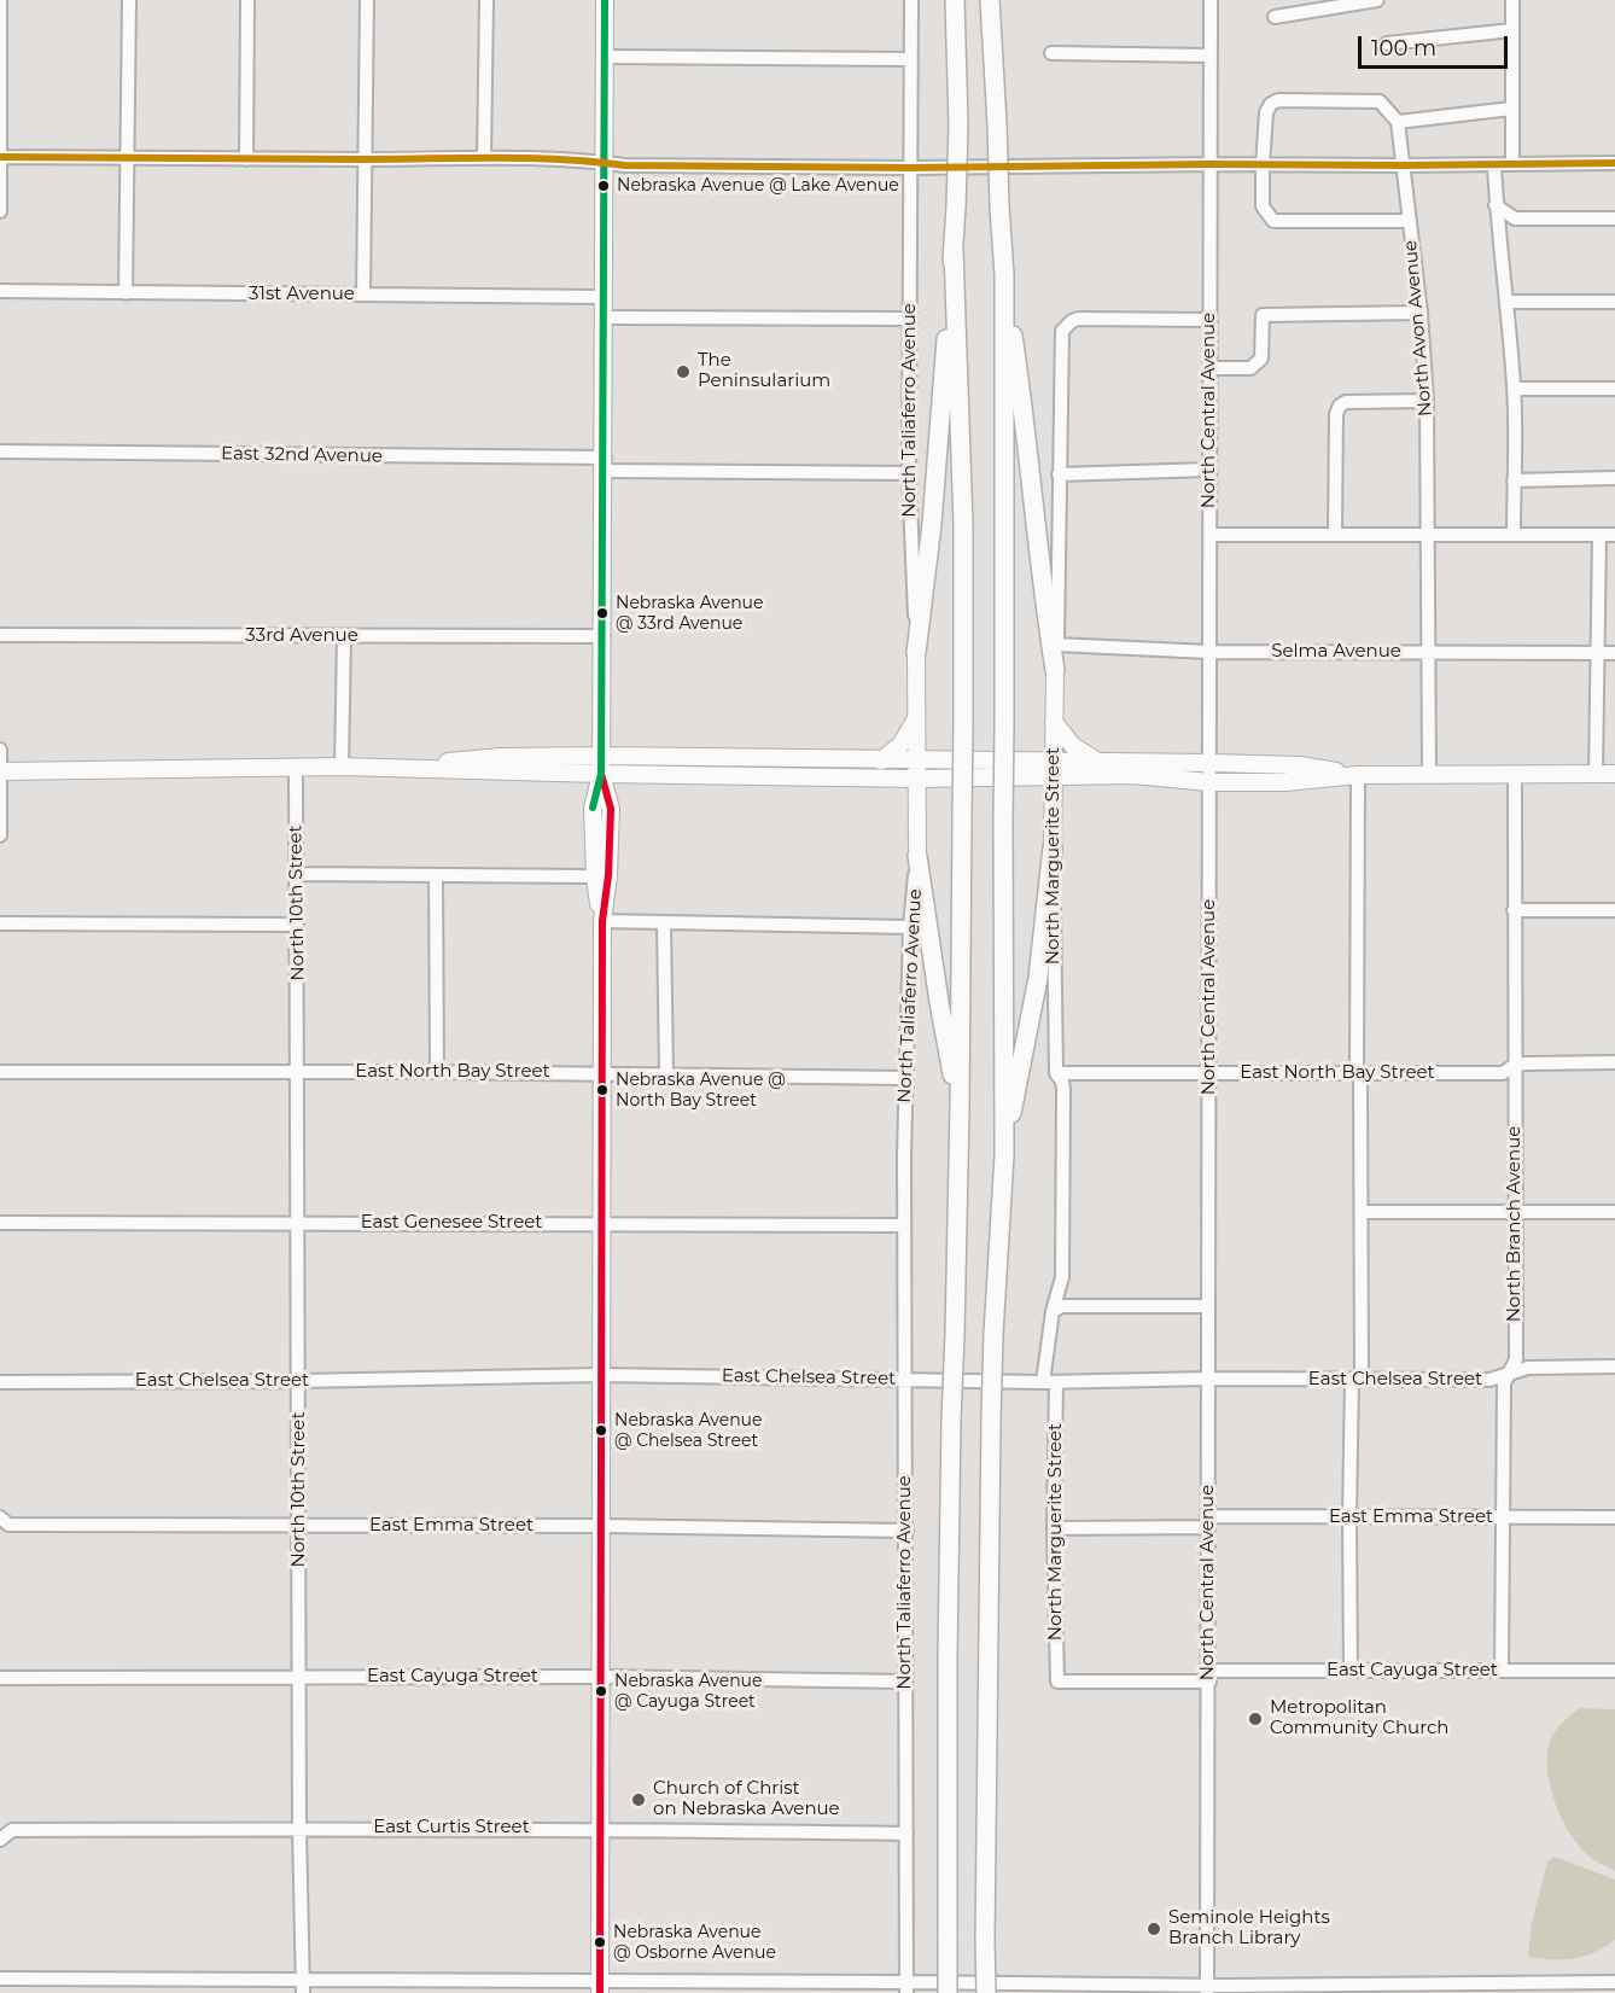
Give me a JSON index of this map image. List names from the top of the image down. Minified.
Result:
{"streets":{"main road":["North Taliaferro Avenue","North Marguerite Street"],"street":["31st Avenue","North Avon Avenue","North Central Avenue","East 32nd Avenue","33rd Avenue","Selma Avenue","North 10th Street","East North Bay Street","East Genesee Street","North Branch Avenue","East Chelsea Street","East Emma Street","East Cayuga Street","East Curtis Street"]},"crossings":[["North Avon Avenue","Selma Avenue"],["North Taliaferro Avenue","East 32nd Avenue"],["North Taliaferro Avenue","East North Bay Street"],["North Taliaferro Avenue","East Genesee Street"],["North Taliaferro Avenue","East Chelsea Street"],["North Taliaferro Avenue","East Emma Street"],["North Taliaferro Avenue","East Cayuga Street"],["North Taliaferro Avenue","East Curtis Street"],["North Central Avenue","Selma Avenue"],["North Central Avenue","North Marguerite Street"],["North Central Avenue","East North Bay Street"],["North Central Avenue","East Chelsea Street"],["North Central Avenue","East Emma Street"],["North Central Avenue","East Cayuga Street"],["Selma Avenue","North Marguerite Street"],["North Marguerite Street","East North Bay Street"],["North Marguerite Street","East Chelsea Street"],["North Marguerite Street","East Emma Street"],["North Marguerite Street","East Cayuga Street"],["North 10th Street","East North Bay Street"],["North 10th Street","East Genesee Street"],["North 10th Street","East Chelsea Street"],["North 10th Street","East Emma Street"],["North 10th Street","East Cayuga Street"],["North 10th Street","East Curtis Street"],["East North Bay Street","North Branch Avenue"],["North Branch Avenue","East Chelsea Street"],["North Branch Avenue","East Emma Street"],["North Branch Avenue","East Cayuga Street"]],"places":["Nebraska Avenue @ Lake Avenue","The Peninsularium","Nebraska Avenue @ 33rd Avenue","Nebraska Avenue @ North Bay Street","Nebraska Avenue @ Chelsea Street","Nebraska Avenue @ Cayuga Street","Metropolitan Community Church","Church of Christ on Nebraska Avenue","Seminole Heights Branch Library","Nebraska Avenue @ Osborne Avenue"],"scale_bar":"100 m"}
